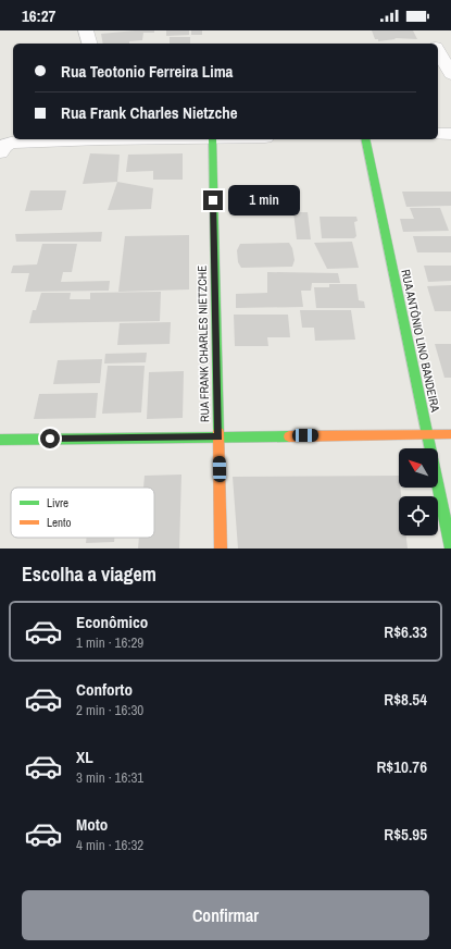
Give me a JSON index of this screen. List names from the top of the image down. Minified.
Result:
{"streets":{"street":["RUA ANTÔNIO LINO BANDEIRA","RUA FRANK CHARLES NIETZCHE"]},"legend":["Livre","Lento"],"north":"top left","page":{"status":"16:27","banner":["Rua Teotonio Ferreira Lima","Rua Frank Charles Nietzche"],"bubble":"1 min","heading":"Escolha a viagem","list":[{"name":"Econômico","note":"1 min · 16:29","value":"R$6.33"},{"name":"Conforto","note":"2 min · 16:30","value":"R$8.54"},{"name":"XL","note":"3 min · 16:31","value":"R$10.76"},{"name":"Moto","note":"4 min · 16:32","value":"R$5.95"}],"buttons":"Confirmar"}}
